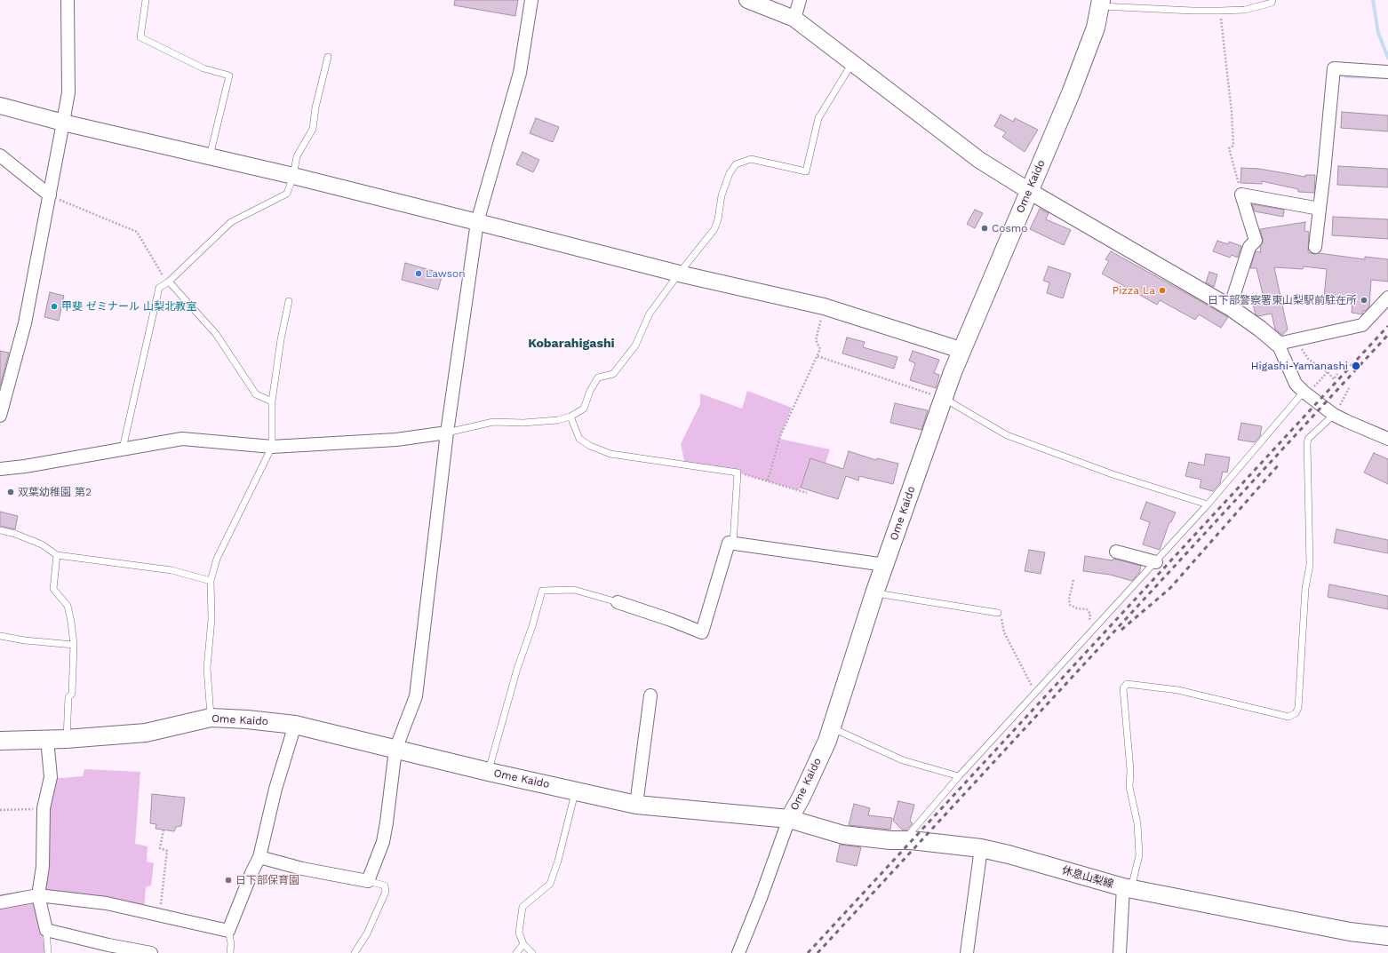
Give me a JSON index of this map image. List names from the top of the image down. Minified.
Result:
{"streets":{"main road":["Ome Kaido","休息山梨線"]},"crossings":[["Ome Kaido","休息山梨線"]],"districts":["Kobarahigashi"],"places":["Cosmo","Lawson","Pizza La","日下部警察署東山梨駅前駐在所","甲斐 ゼミナール 山梨北教室","Higashi-Yamanashi","双葉幼稚園 第2","日下部保育園"]}
